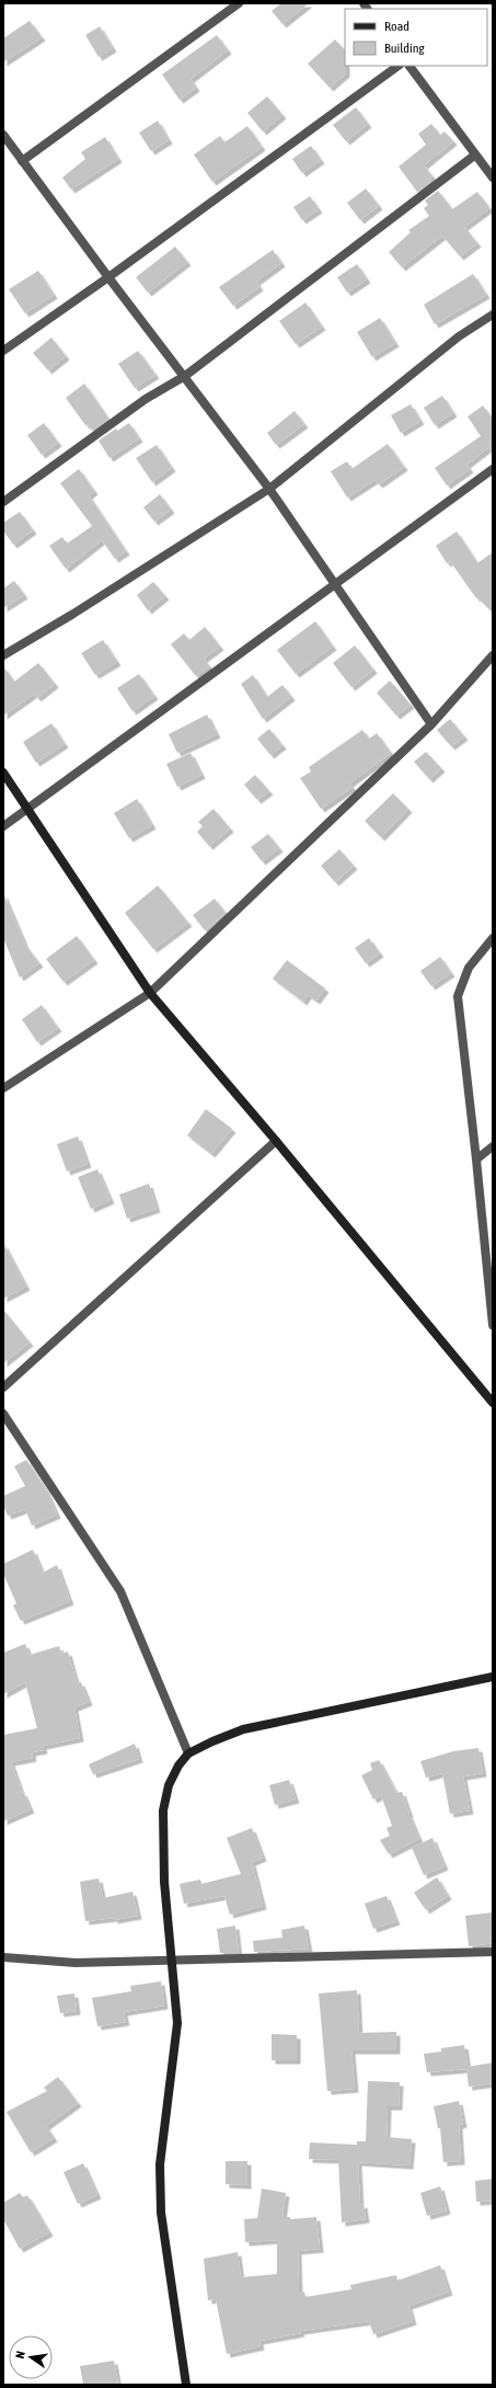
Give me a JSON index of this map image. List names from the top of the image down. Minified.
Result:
{"legend":["Road","Building"],"north":"left"}
